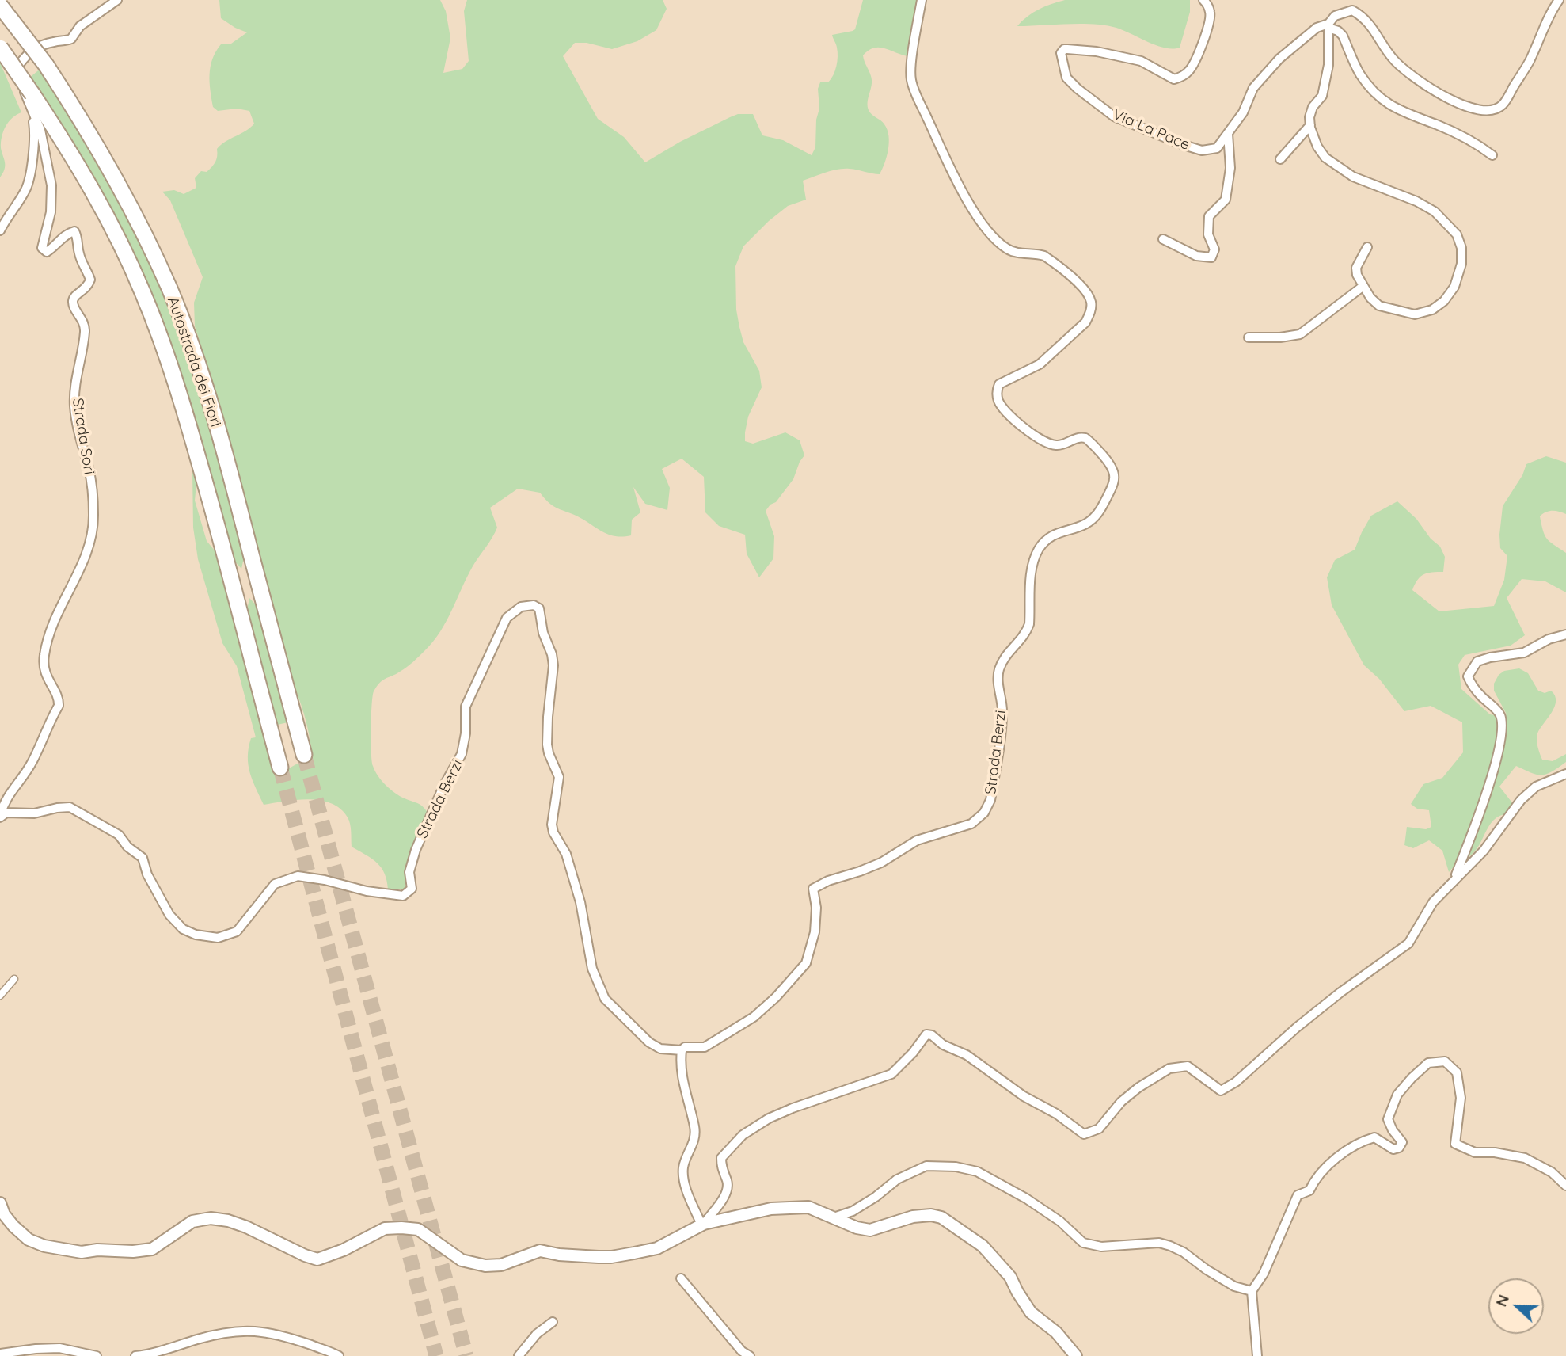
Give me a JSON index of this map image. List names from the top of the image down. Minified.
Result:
{"streets":{"highway":["Autostrada dei Fiori"],"street":["Via La Pace","Strada Sori","Strada Berzi"]},"crossings":[["Strada Sori","Strada Berzi"]],"north":"left"}
